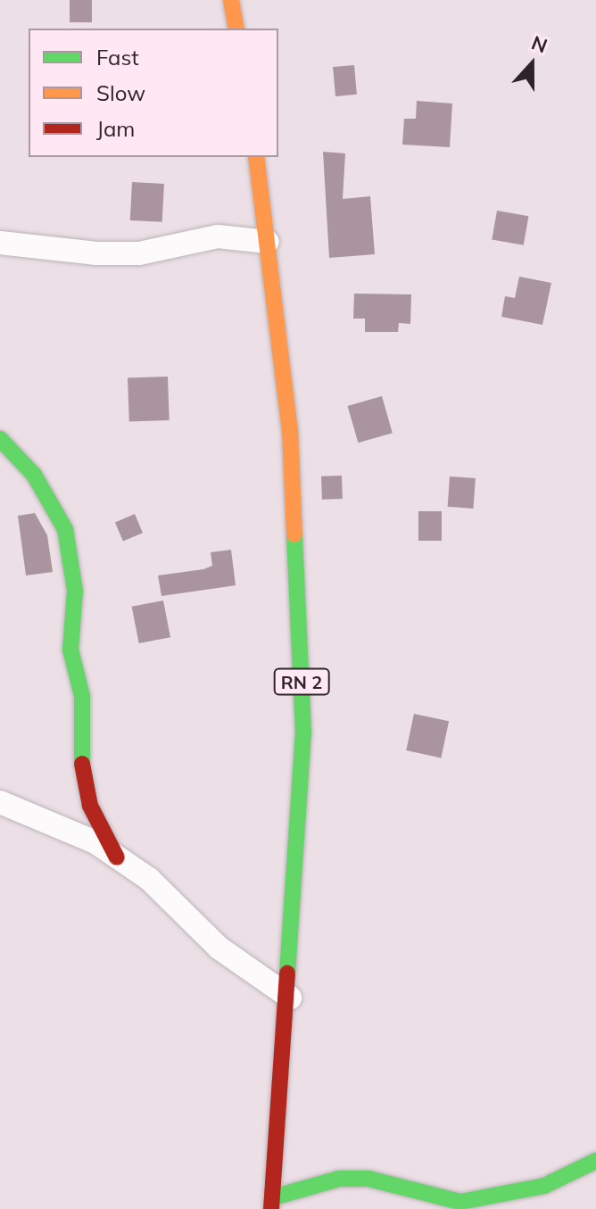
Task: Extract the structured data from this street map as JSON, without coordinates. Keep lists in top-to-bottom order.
{
  "streets": {
    "main road": ["RN 2"]
  },
  "legend": ["Fast", "Slow", "Jam"],
  "north": "top"
}
